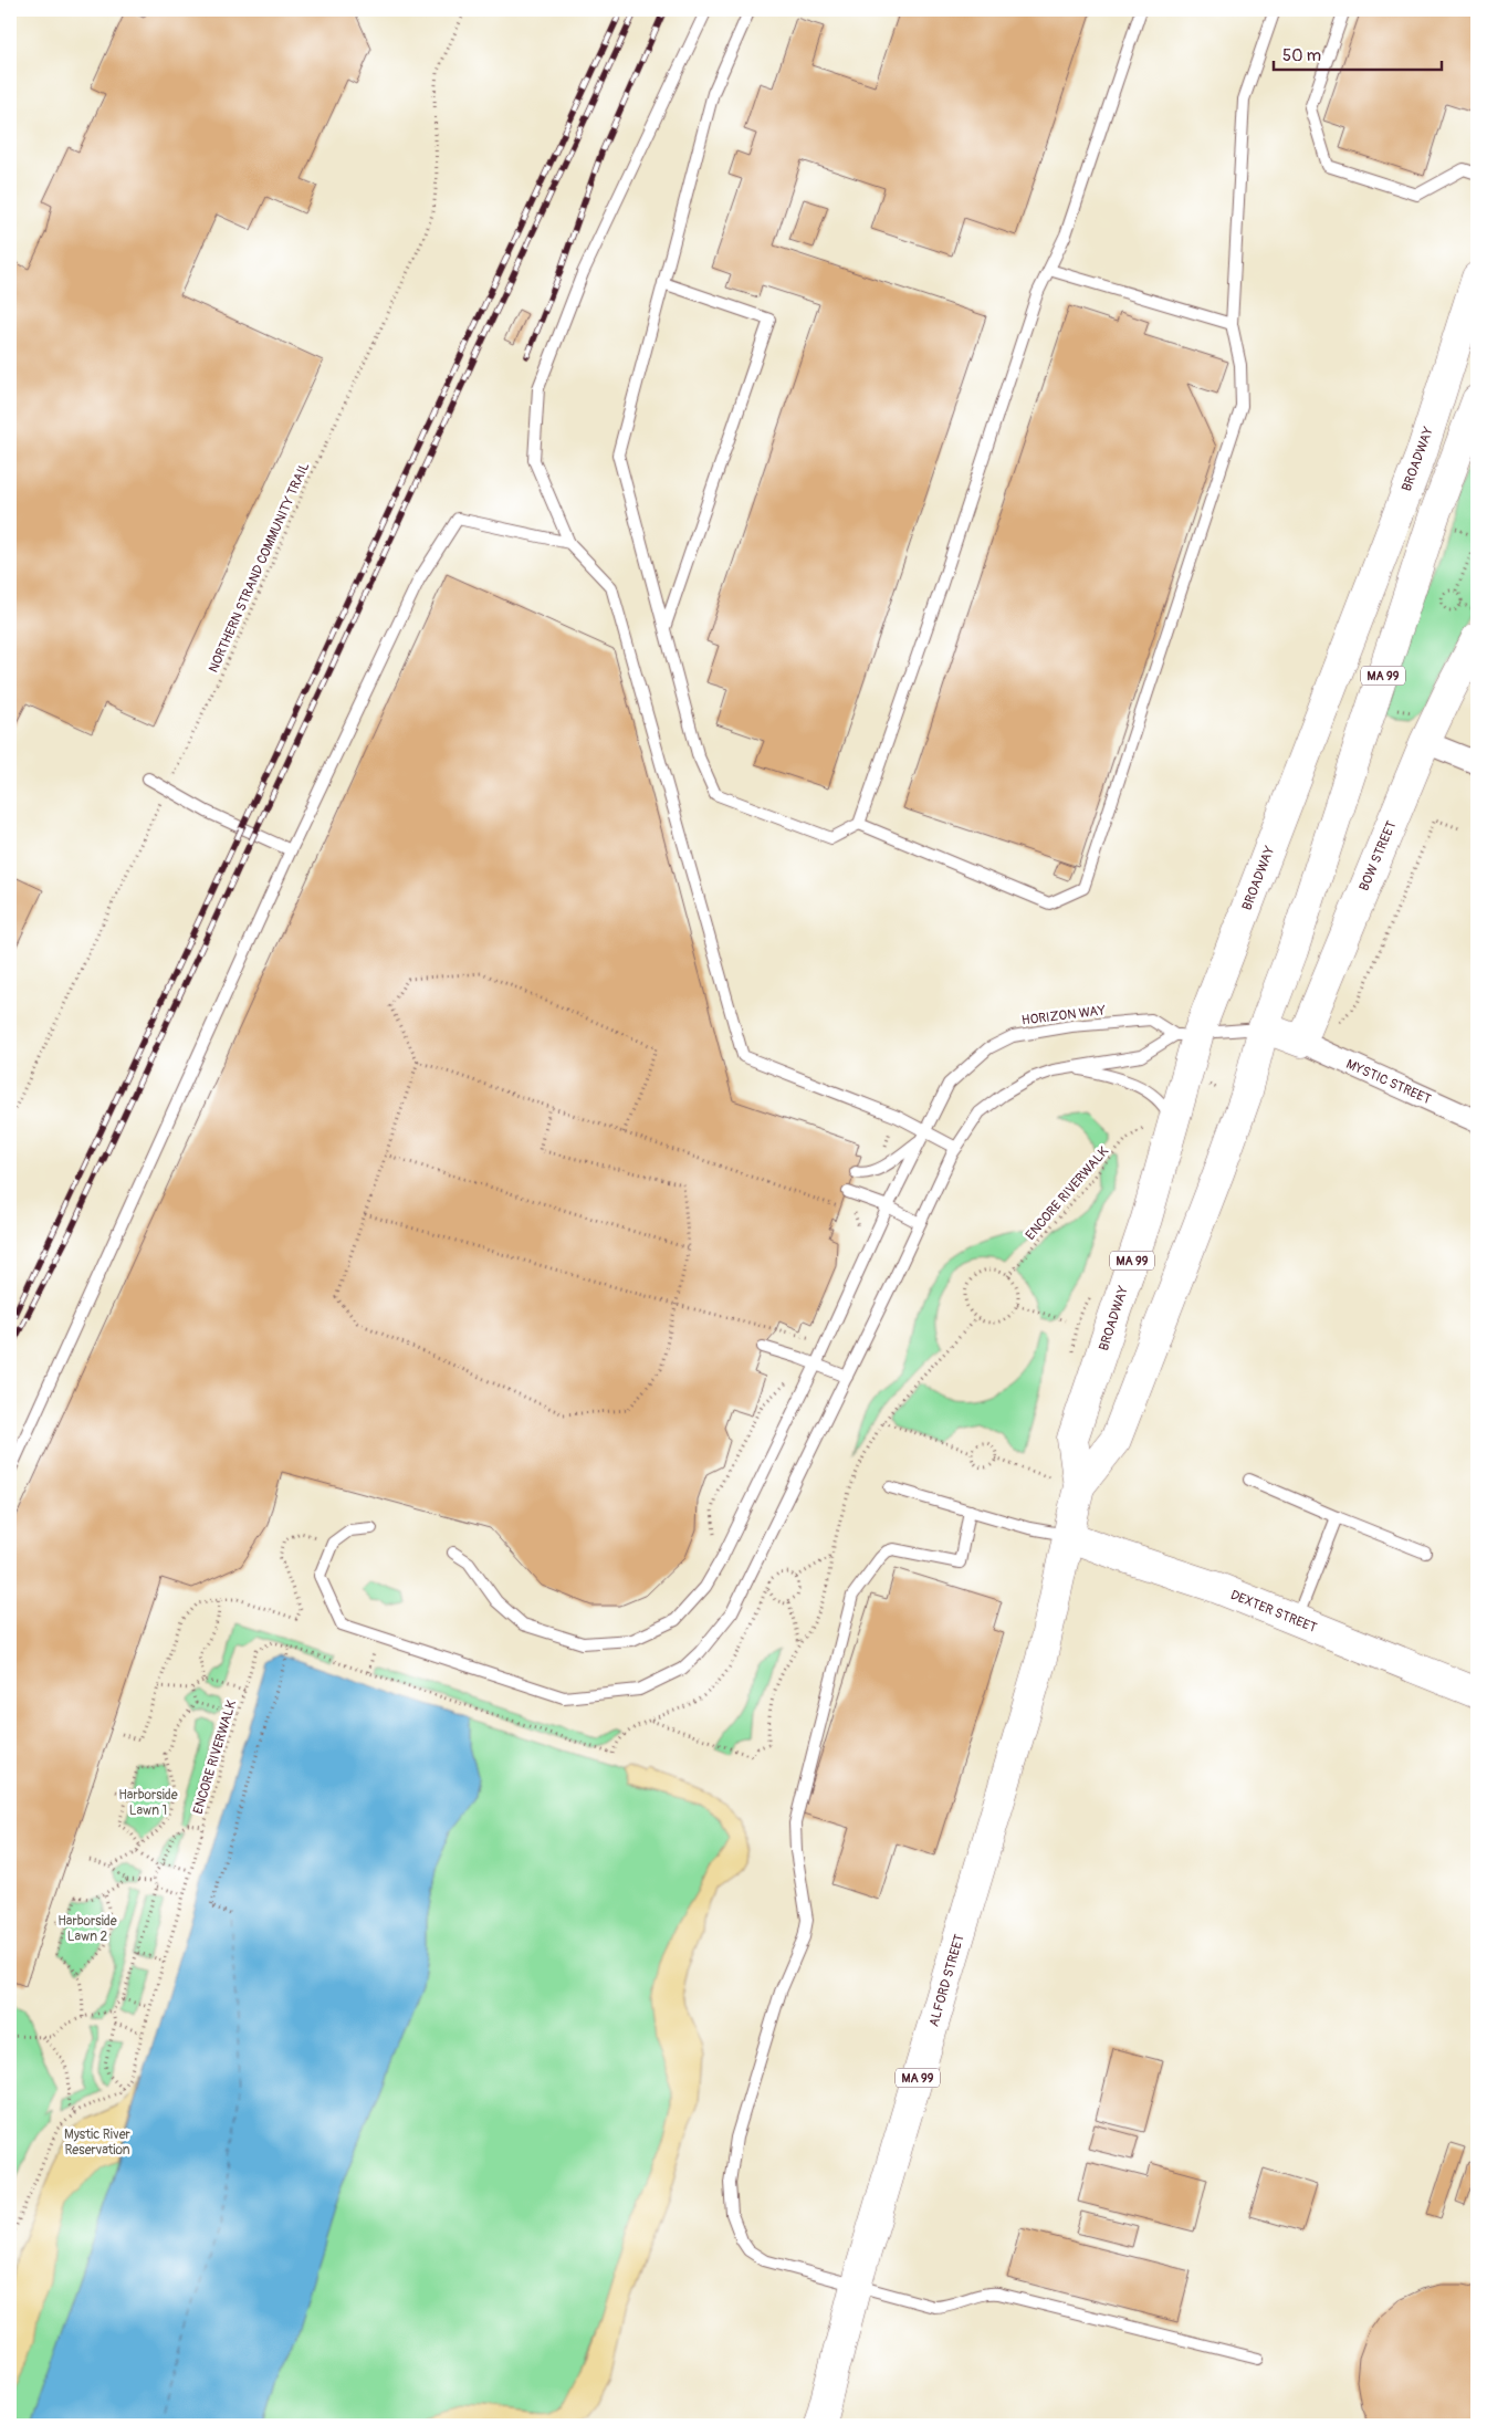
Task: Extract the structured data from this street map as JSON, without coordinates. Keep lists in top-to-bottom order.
{
  "streets": {
    "main road": [
      "BROADWAY",
      "MA 99",
      "BOW STREET",
      "DEXTER STREET",
      "ALFORD STREET"
    ],
    "street": ["MYSTIC STREET"],
    "lane": ["HORIZON WAY"],
    "path": ["NORTHERN STRAND COMMUNITY TRAIL", "ENCORE RIVERWALK"]
  },
  "crossings": [
    ["BROADWAY", "HORIZON WAY"],
    ["BROADWAY", "DEXTER STREET"],
    ["BROADWAY", "ALFORD STREET"],
    ["BOW STREET", "MYSTIC STREET"],
    ["DEXTER STREET", "ALFORD STREET"]
  ],
  "parks": ["Harborside Lawn 1", "Harborside Lawn 2", "Mystic River Reservation"],
  "scale_bar": "50 m"
}
